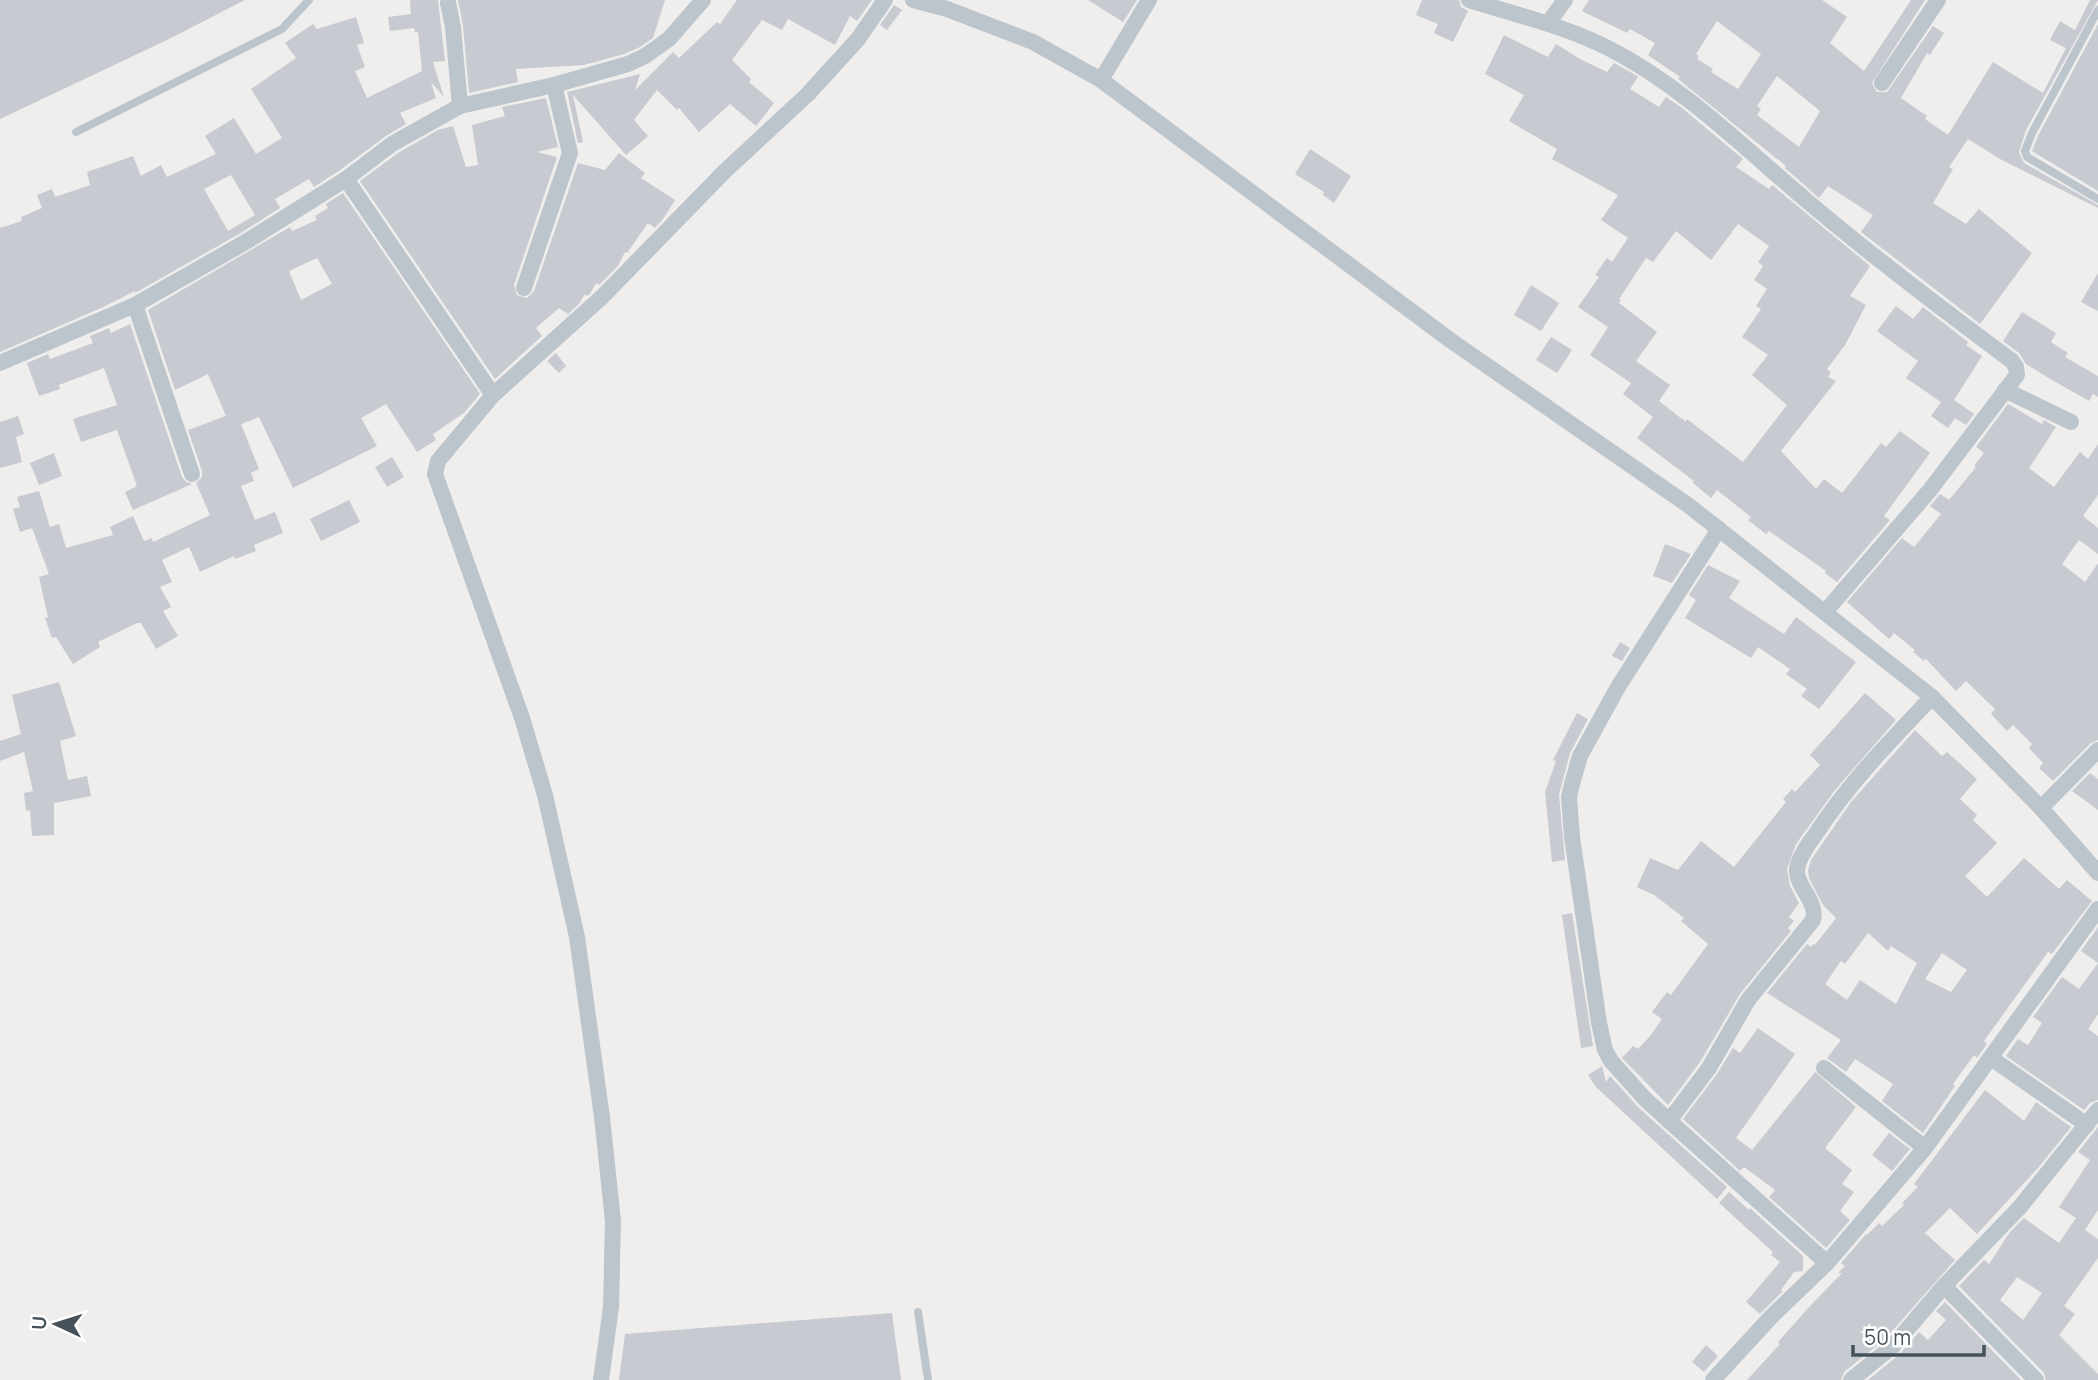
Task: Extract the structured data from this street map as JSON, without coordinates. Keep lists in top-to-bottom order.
{
  "scale_bar": "50 m",
  "north": "left"
}
